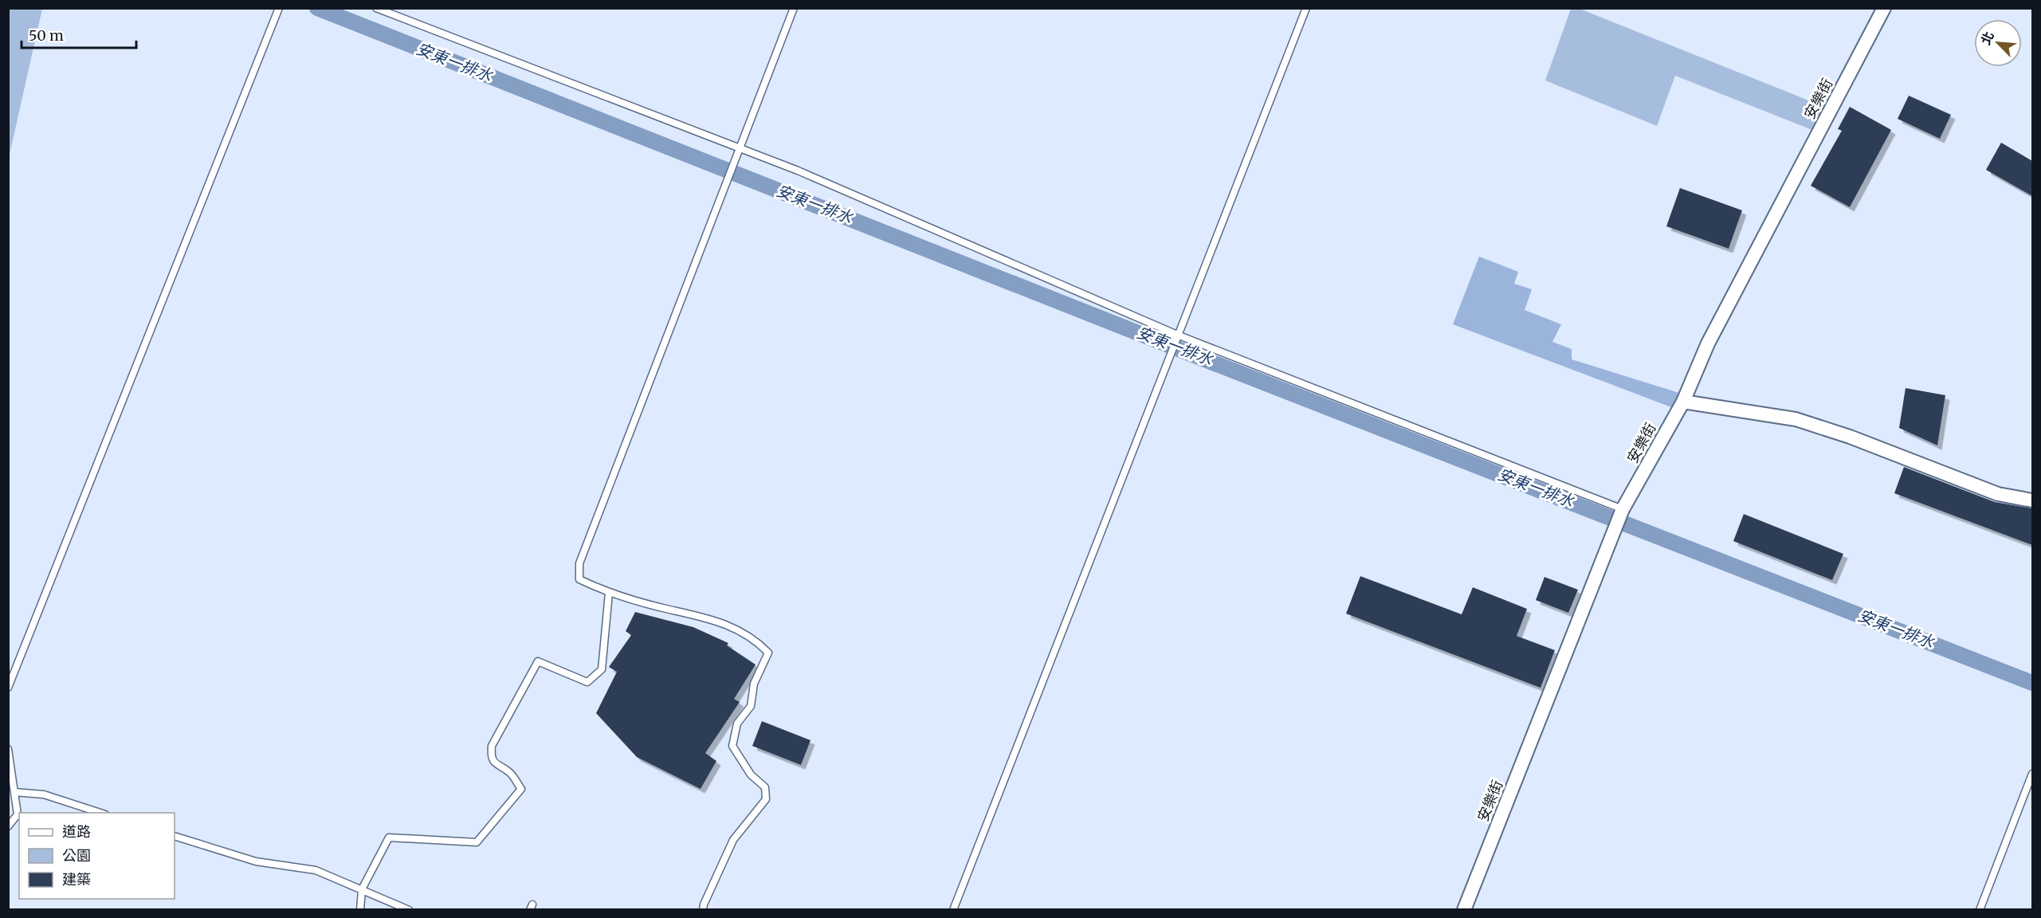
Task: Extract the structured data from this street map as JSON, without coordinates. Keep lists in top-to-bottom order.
{
  "streets": {
    "street": ["安樂街"]
  },
  "water": ["安東一排水"],
  "legend": ["道路", "公園", "建築"],
  "scale_bar": "50 m",
  "north": "top left"
}
